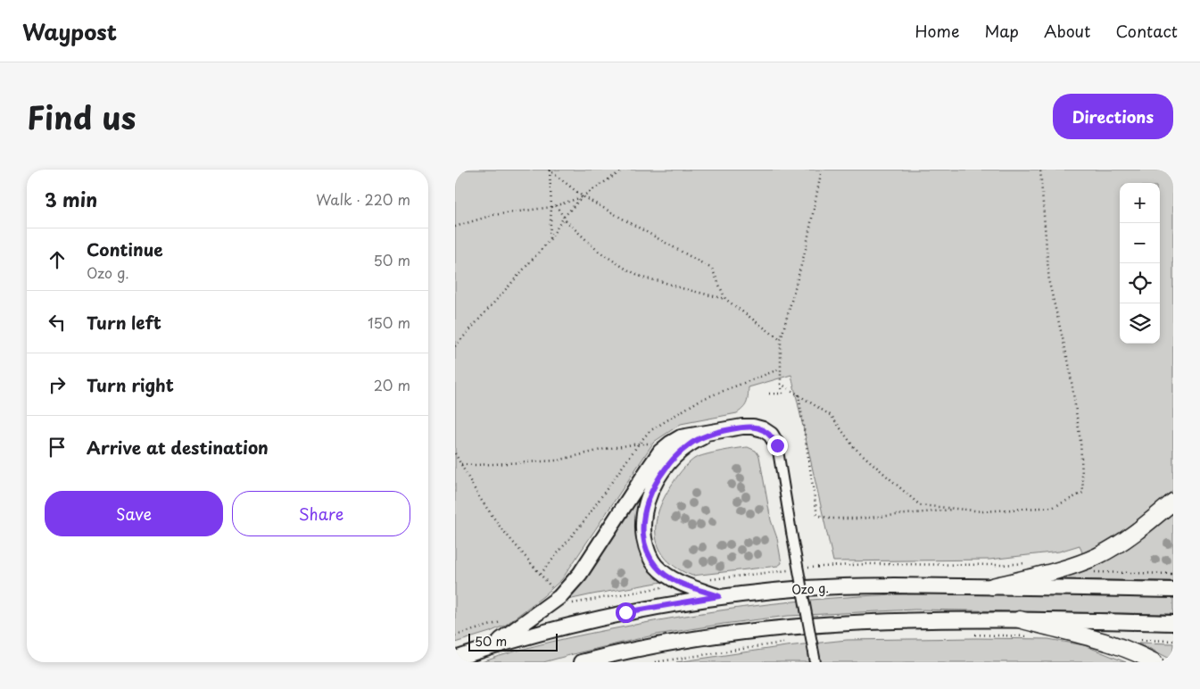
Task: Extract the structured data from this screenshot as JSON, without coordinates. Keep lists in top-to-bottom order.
{
  "streets": {
    "main road": ["Ozo g."]
  },
  "scale_bar": "50 m",
  "page": {
    "header": "Waypost",
    "nav": [
      "Home",
      "Map",
      "About",
      "Contact"
    ],
    "title": "Find us",
    "buttons": [
      "Directions",
      ["Save", "Share"]
    ],
    "heading": ["3 min", "Walk · 220 m"],
    "map_buttons": ["+", "−"],
    "list": [
      ["Continue", "Ozo g.", "50 m"],
      ["Turn left", "150 m"],
      ["Turn right", "20 m"],
      "Arrive at destination"
    ],
    "scale": "50 m"
  }
}
